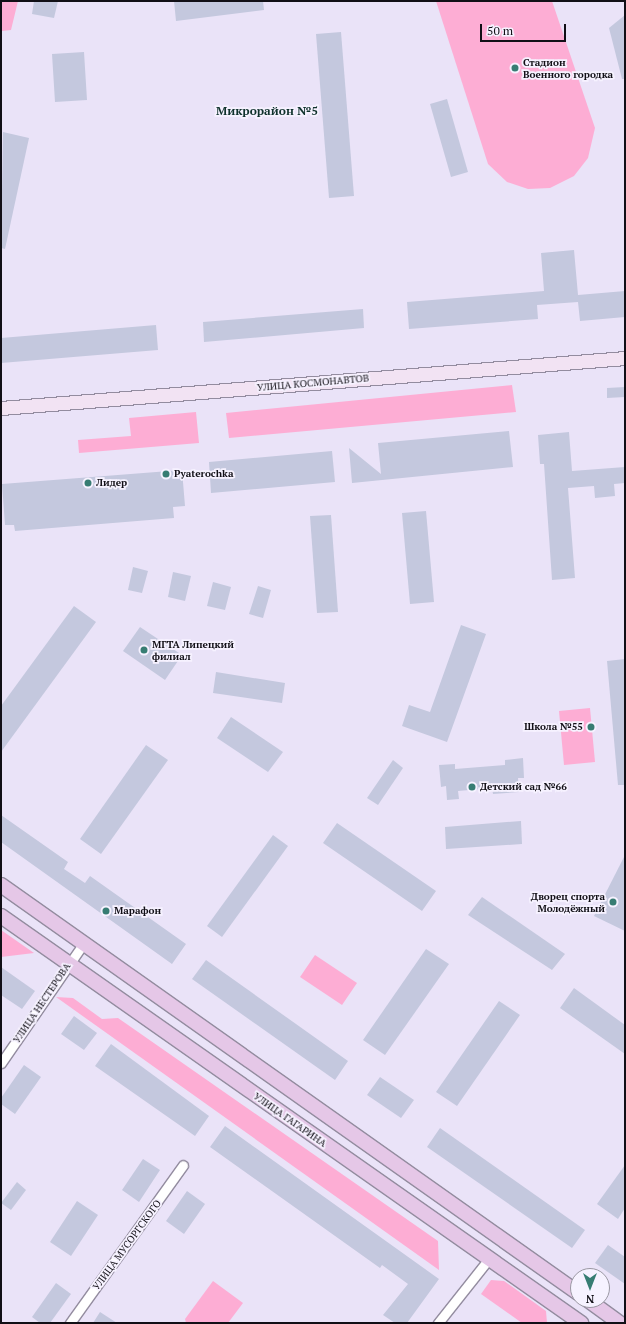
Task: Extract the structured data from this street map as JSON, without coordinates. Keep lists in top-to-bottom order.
{
  "streets": {
    "main road": ["УЛИЦА КОСМОНАВТОВ", "УЛИЦА ГАГАРИНА"],
    "street": ["УЛИЦА НЕСТЕРОВА", "УЛИЦА МУСОРГСКОГО"]
  },
  "crossings": [
    ["УЛИЦА НЕСТЕРОВА", "УЛИЦА ГАГАРИНА"]
  ],
  "districts": ["Микрорайон №5"],
  "places": [
    "Стадион Военного городка",
    "Pyaterochka",
    "Лидер",
    "МГТА Липецкий филиал",
    "Школа №55",
    "Детский сад №66",
    "Дворец спорта Молодёжный",
    "Марафон"
  ],
  "scale_bar": "50 m",
  "north": "bottom"
}
